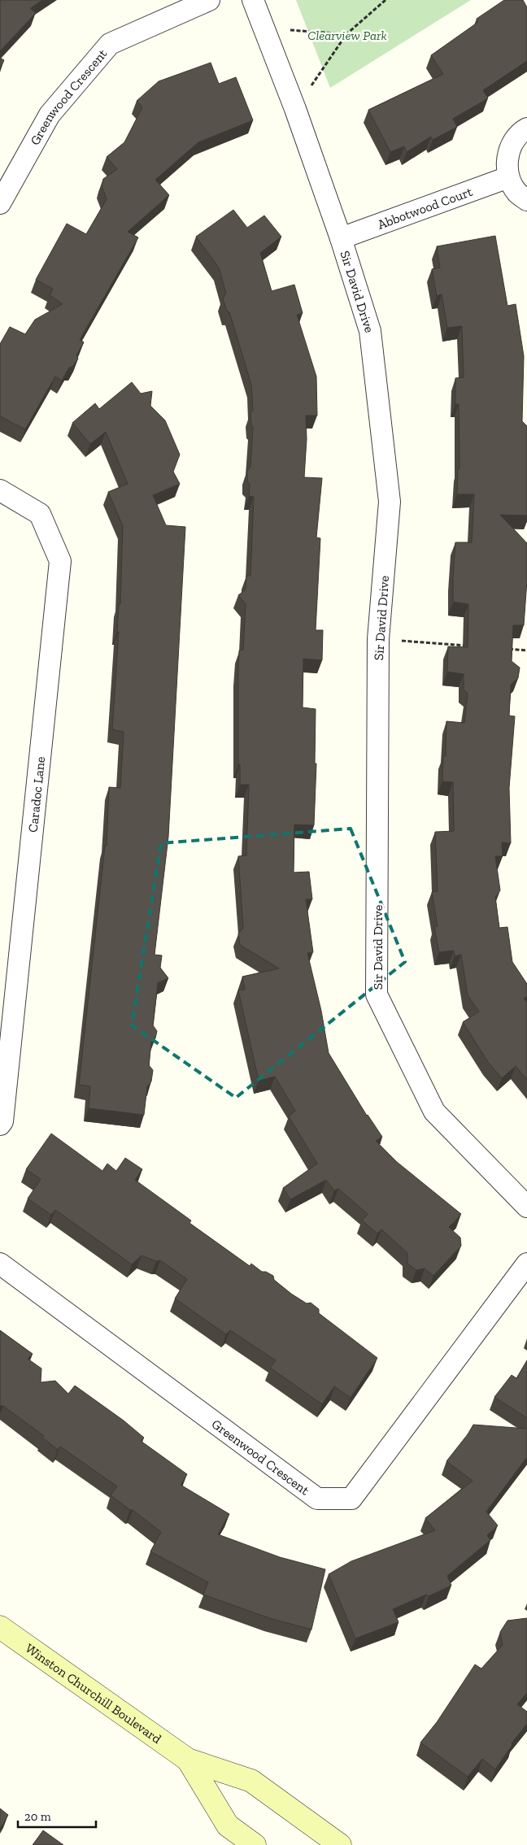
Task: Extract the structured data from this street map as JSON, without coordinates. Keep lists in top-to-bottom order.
{
  "streets": {
    "main road": ["Winston Churchill Boulevard"],
    "street": [
      "Greenwood Crescent",
      "Abbotwood Court",
      "Sir David Drive",
      "Caradoc Lane"
    ]
  },
  "crossings": [
    ["Abbotwood Court", "Sir David Drive"]
  ],
  "parks": ["Clearview Park"],
  "scale_bar": "20 m"
}
